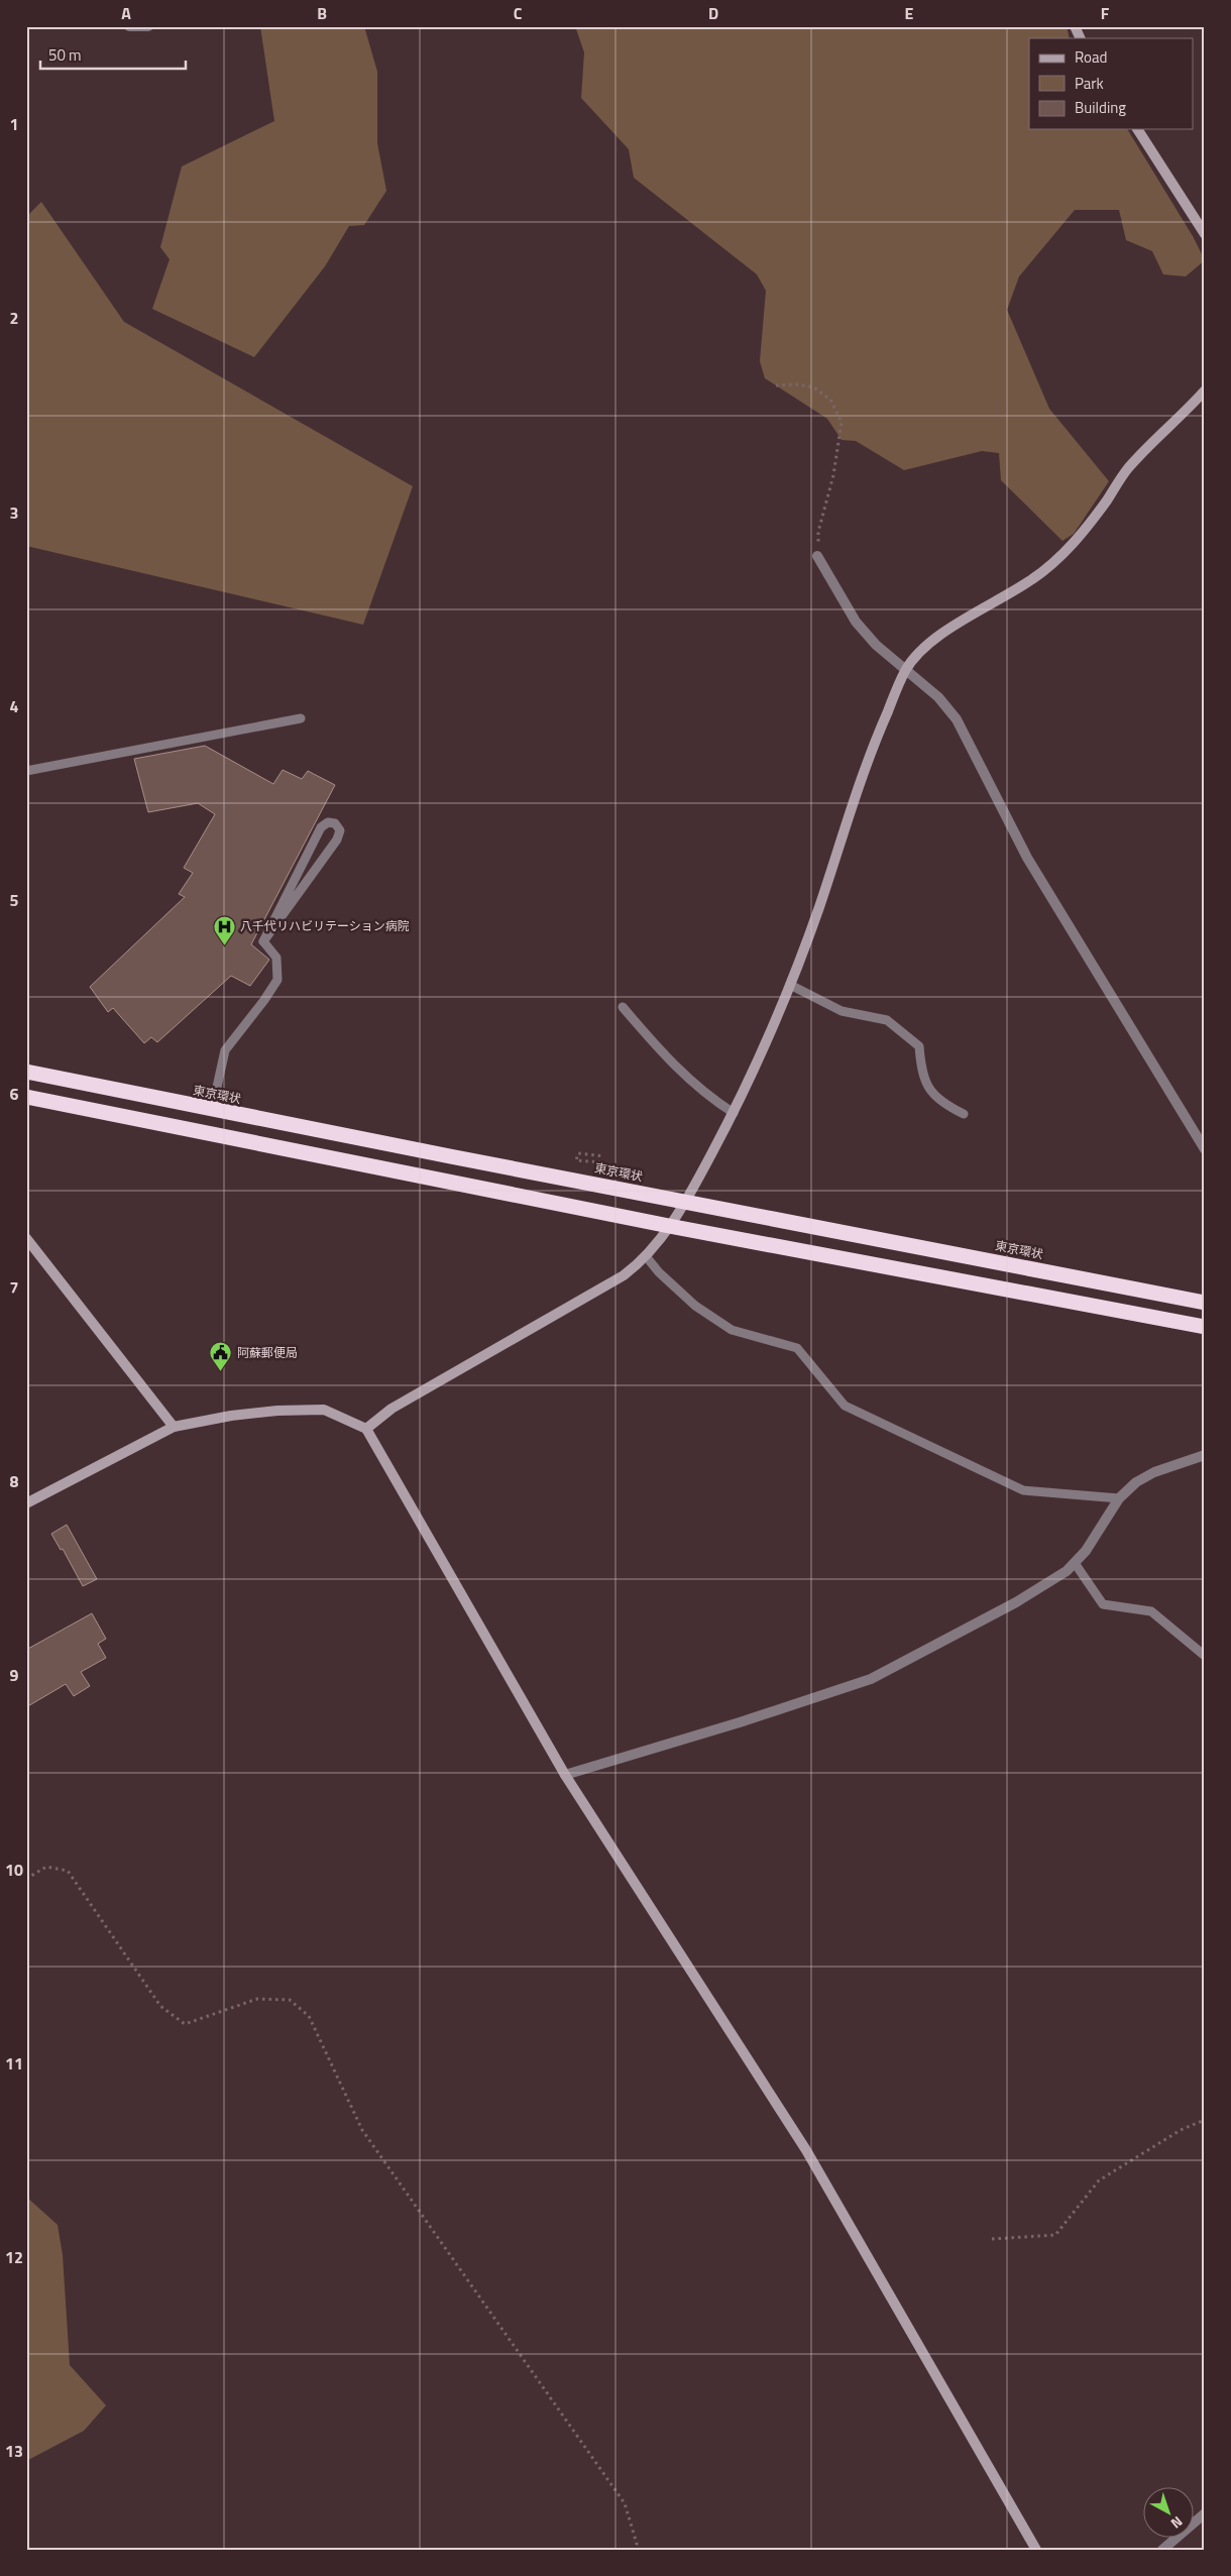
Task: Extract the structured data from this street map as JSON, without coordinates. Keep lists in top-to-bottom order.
{
  "streets": {
    "highway": ["東京環状"]
  },
  "places": {
    "hospital": ["八千代リハビリテーション病院"],
    "public building": ["阿蘇郵便局"]
  },
  "legend": ["Road", "Park", "Building"],
  "scale_bar": "50 m",
  "north": "bottom right",
  "grid": {
    "columns": [
      "A",
      "B",
      "C",
      "D",
      "E",
      "F"
    ],
    "rows": [
      "1",
      "2",
      "3",
      "4",
      "5",
      "6",
      "7",
      "8",
      "9",
      "10",
      "11",
      "12",
      "13"
    ]
  }
}
